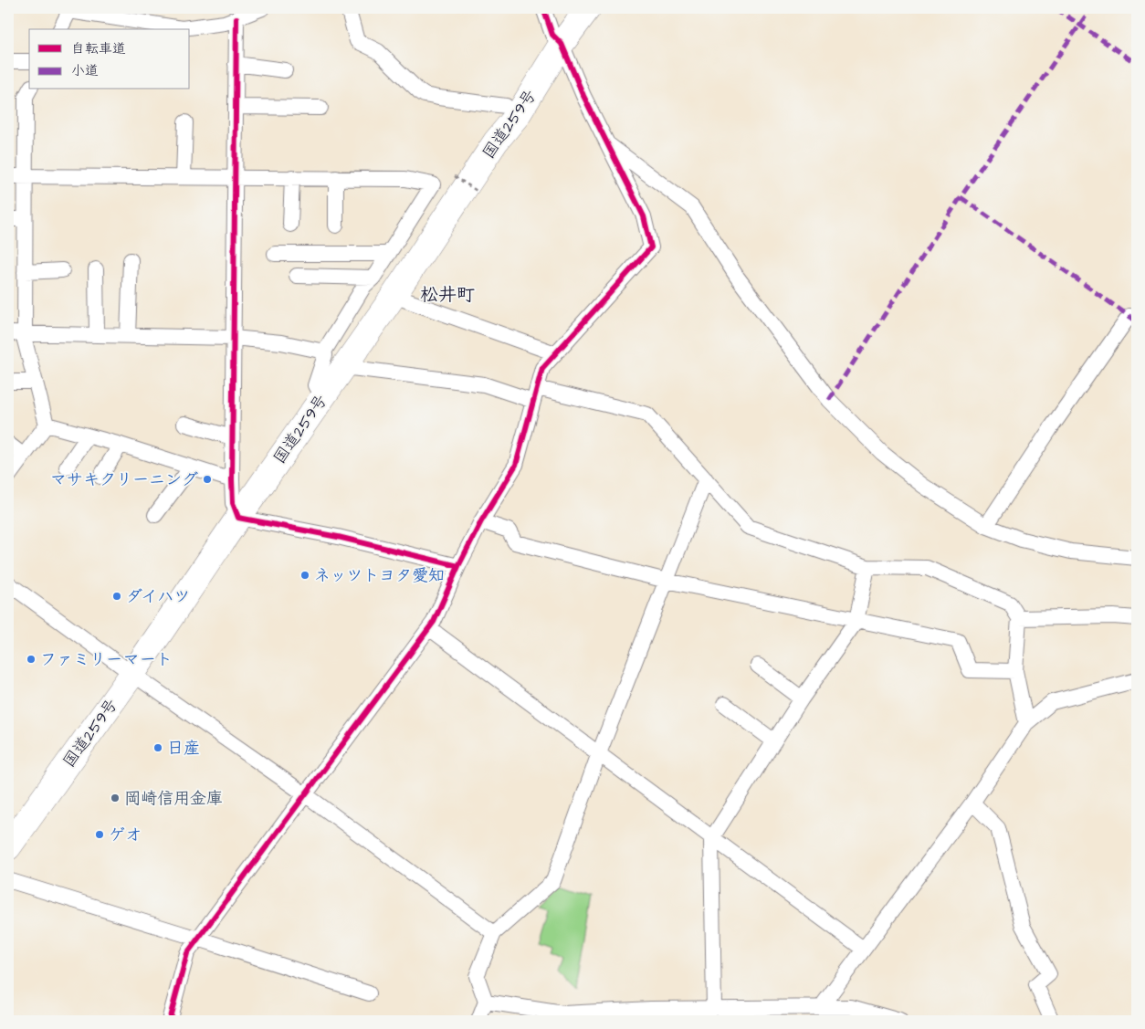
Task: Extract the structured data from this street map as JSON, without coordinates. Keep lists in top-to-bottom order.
{
  "streets": {
    "highway": ["国道259号"]
  },
  "districts": ["松井町"],
  "places": [
    "マサキクリーニング",
    "ネッツトヨタ愛知",
    "ダイハツ",
    "ファミリーマート",
    "日産",
    "岡崎信用金庫",
    "ゲオ"
  ],
  "legend": ["自転車道", "小道"]
}
